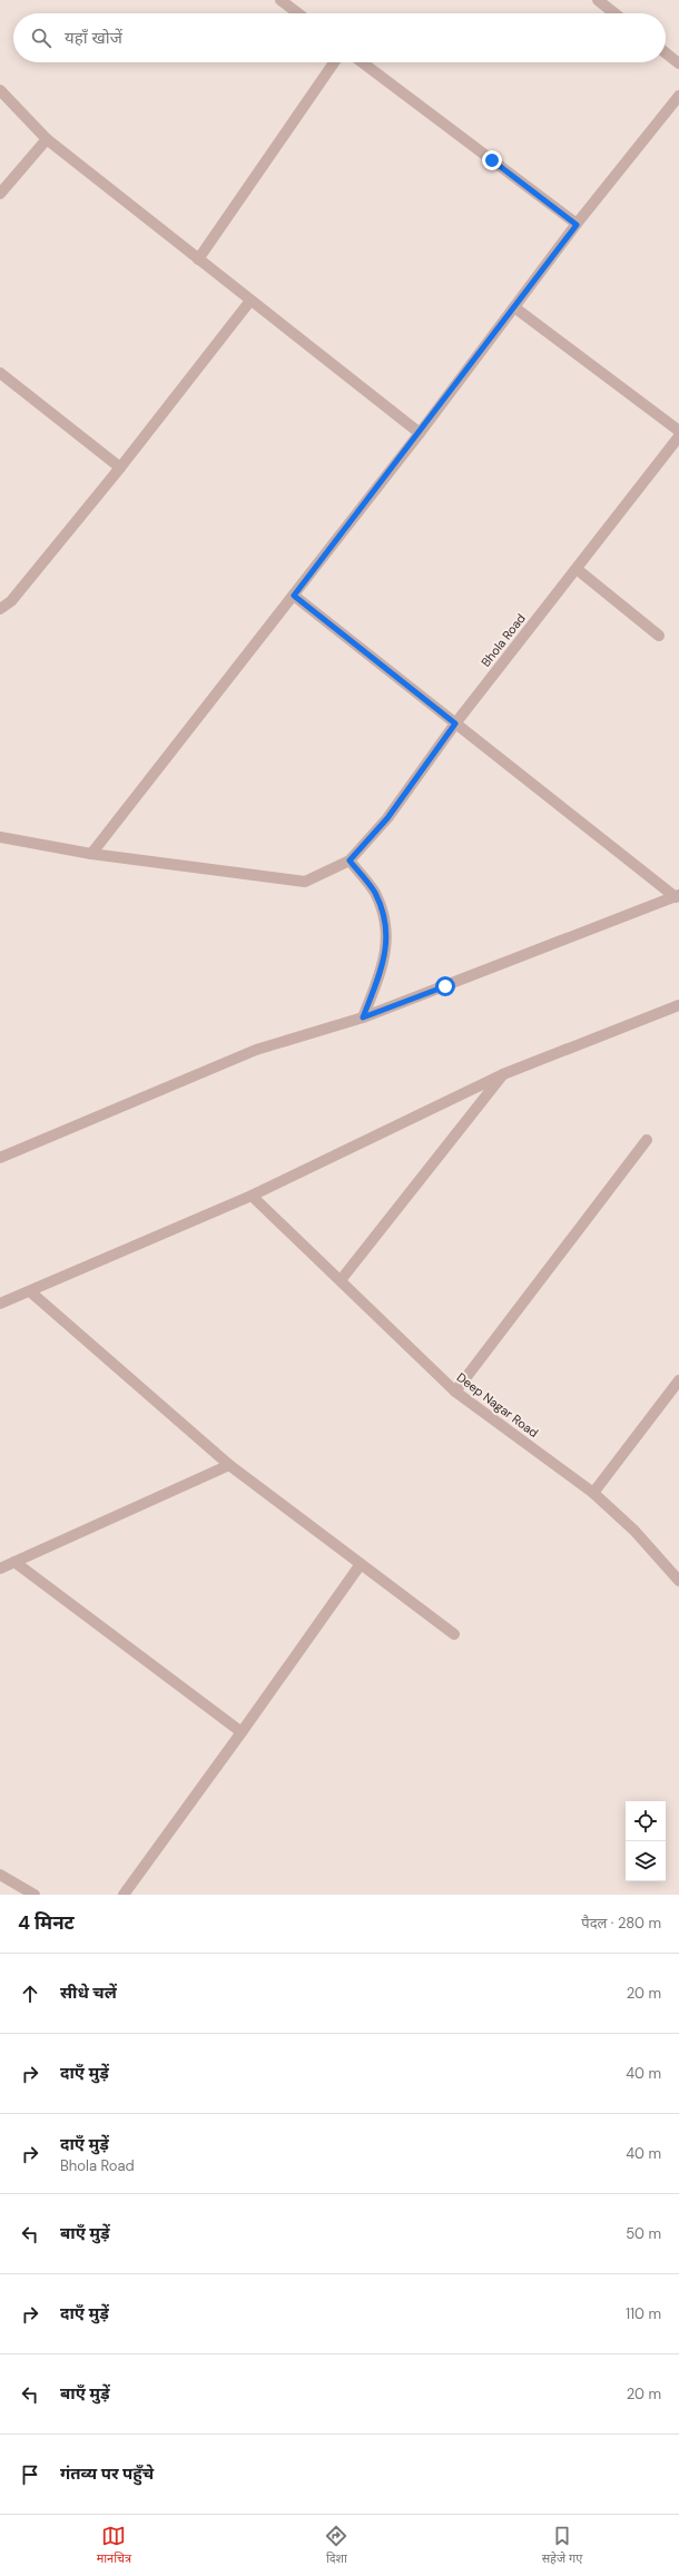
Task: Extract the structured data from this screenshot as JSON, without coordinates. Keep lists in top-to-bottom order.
{
  "streets": {
    "street": ["Bhola Road", "Deep Nagar Road"]
  },
  "page": {
    "search": "यहाँ खोजें",
    "heading": ["4 मिनट", "पैदल · 280 m"],
    "list": [
      ["सीधे चलें", "20 m"],
      ["दाएँ मुड़ें", "40 m"],
      ["दाएँ मुड़ें", "Bhola Road", "40 m"],
      ["बाएँ मुड़ें", "50 m"],
      ["दाएँ मुड़ें", "110 m"],
      ["बाएँ मुड़ें", "20 m"],
      "गंतव्य पर पहुँचे"
    ],
    "nav": ["मानचित्र", "दिशा", "सहेजे गए"]
  }
}
